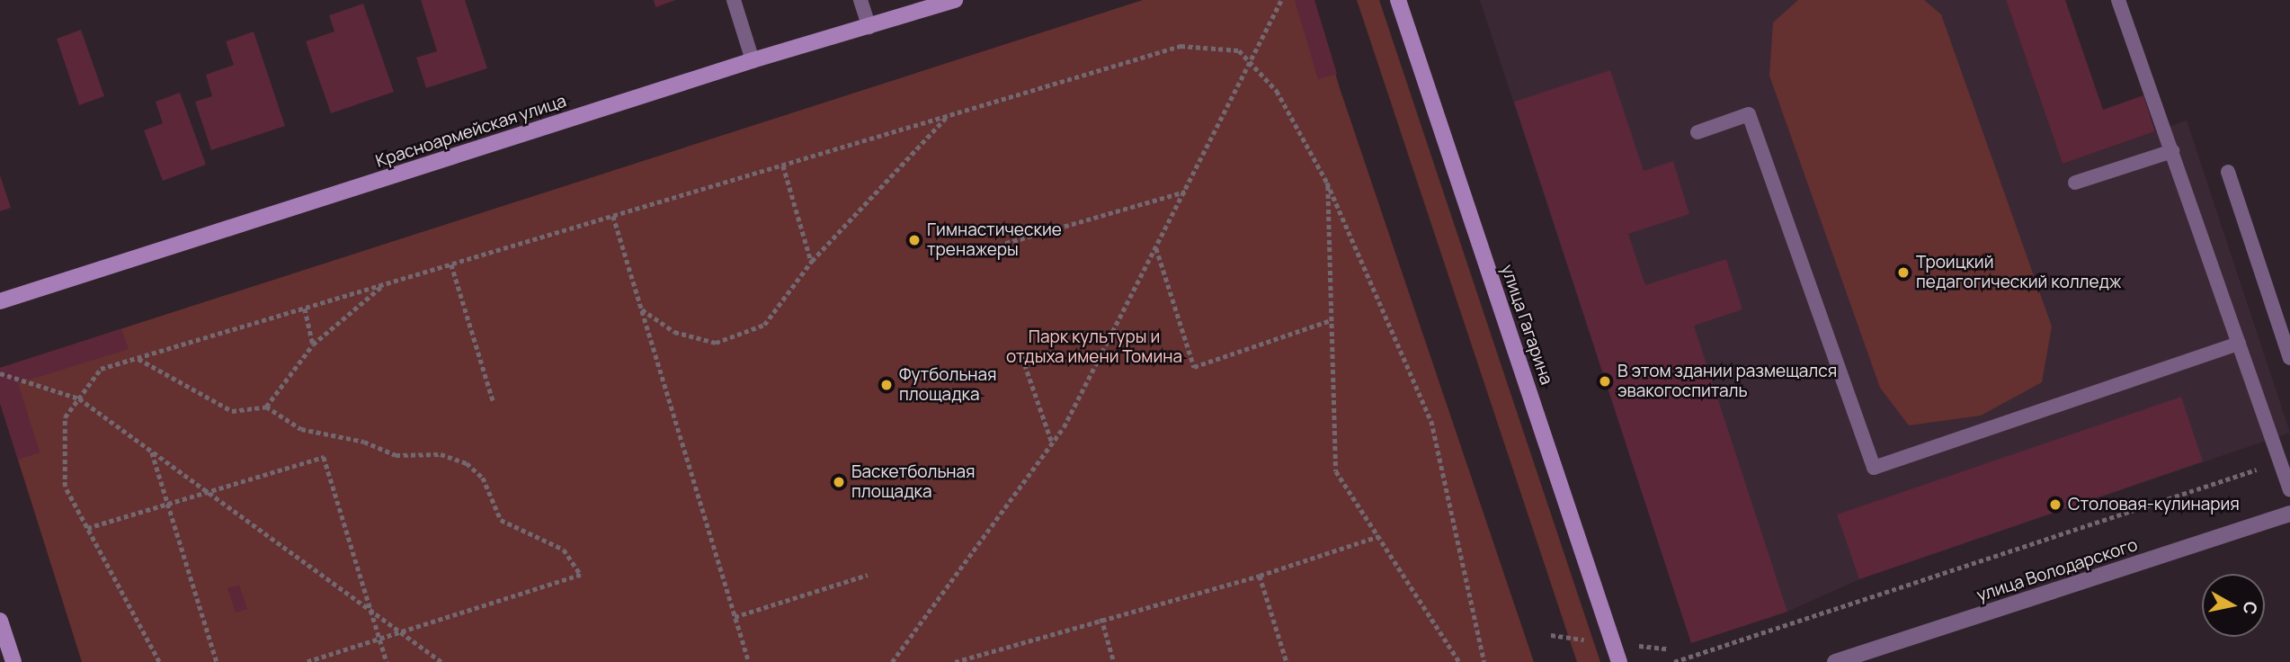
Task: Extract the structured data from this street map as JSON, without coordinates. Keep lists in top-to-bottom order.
{
  "streets": {
    "street": ["Красноармейская улица", "улица Гагарина", "улица Володарского"]
  },
  "parks": ["Парк культуры и отдыха имени Томина"],
  "places": [
    "Гимнастические тренажеры",
    "Троицкий педагогический колледж",
    "В этом здании размещался эвакогоспиталь",
    "Футбольная площадка",
    "Баскетбольная площадка",
    "Столовая-кулинария"
  ],
  "north": "right"
}
